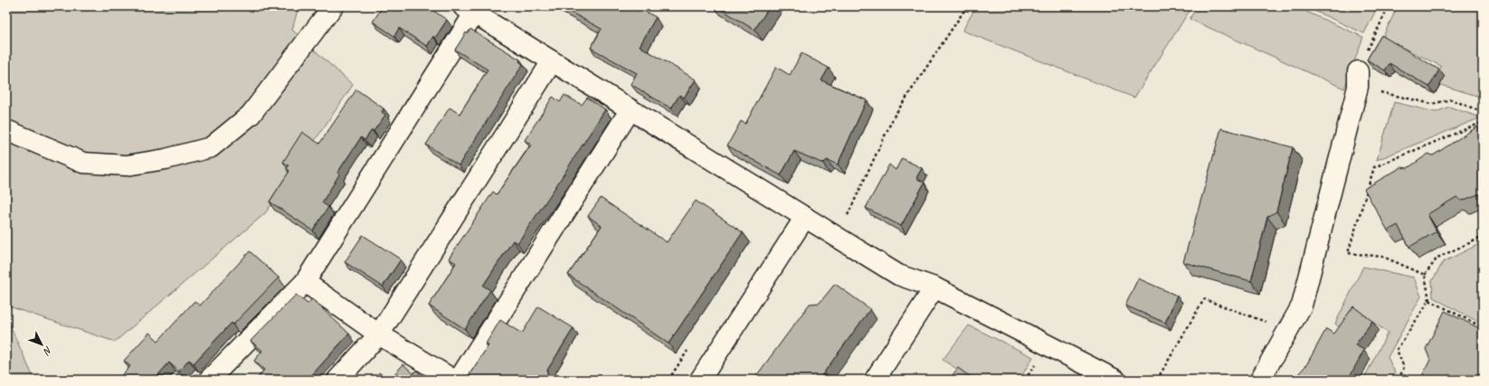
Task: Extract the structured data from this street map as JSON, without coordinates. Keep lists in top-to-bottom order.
{
  "north": "bottom right"
}
